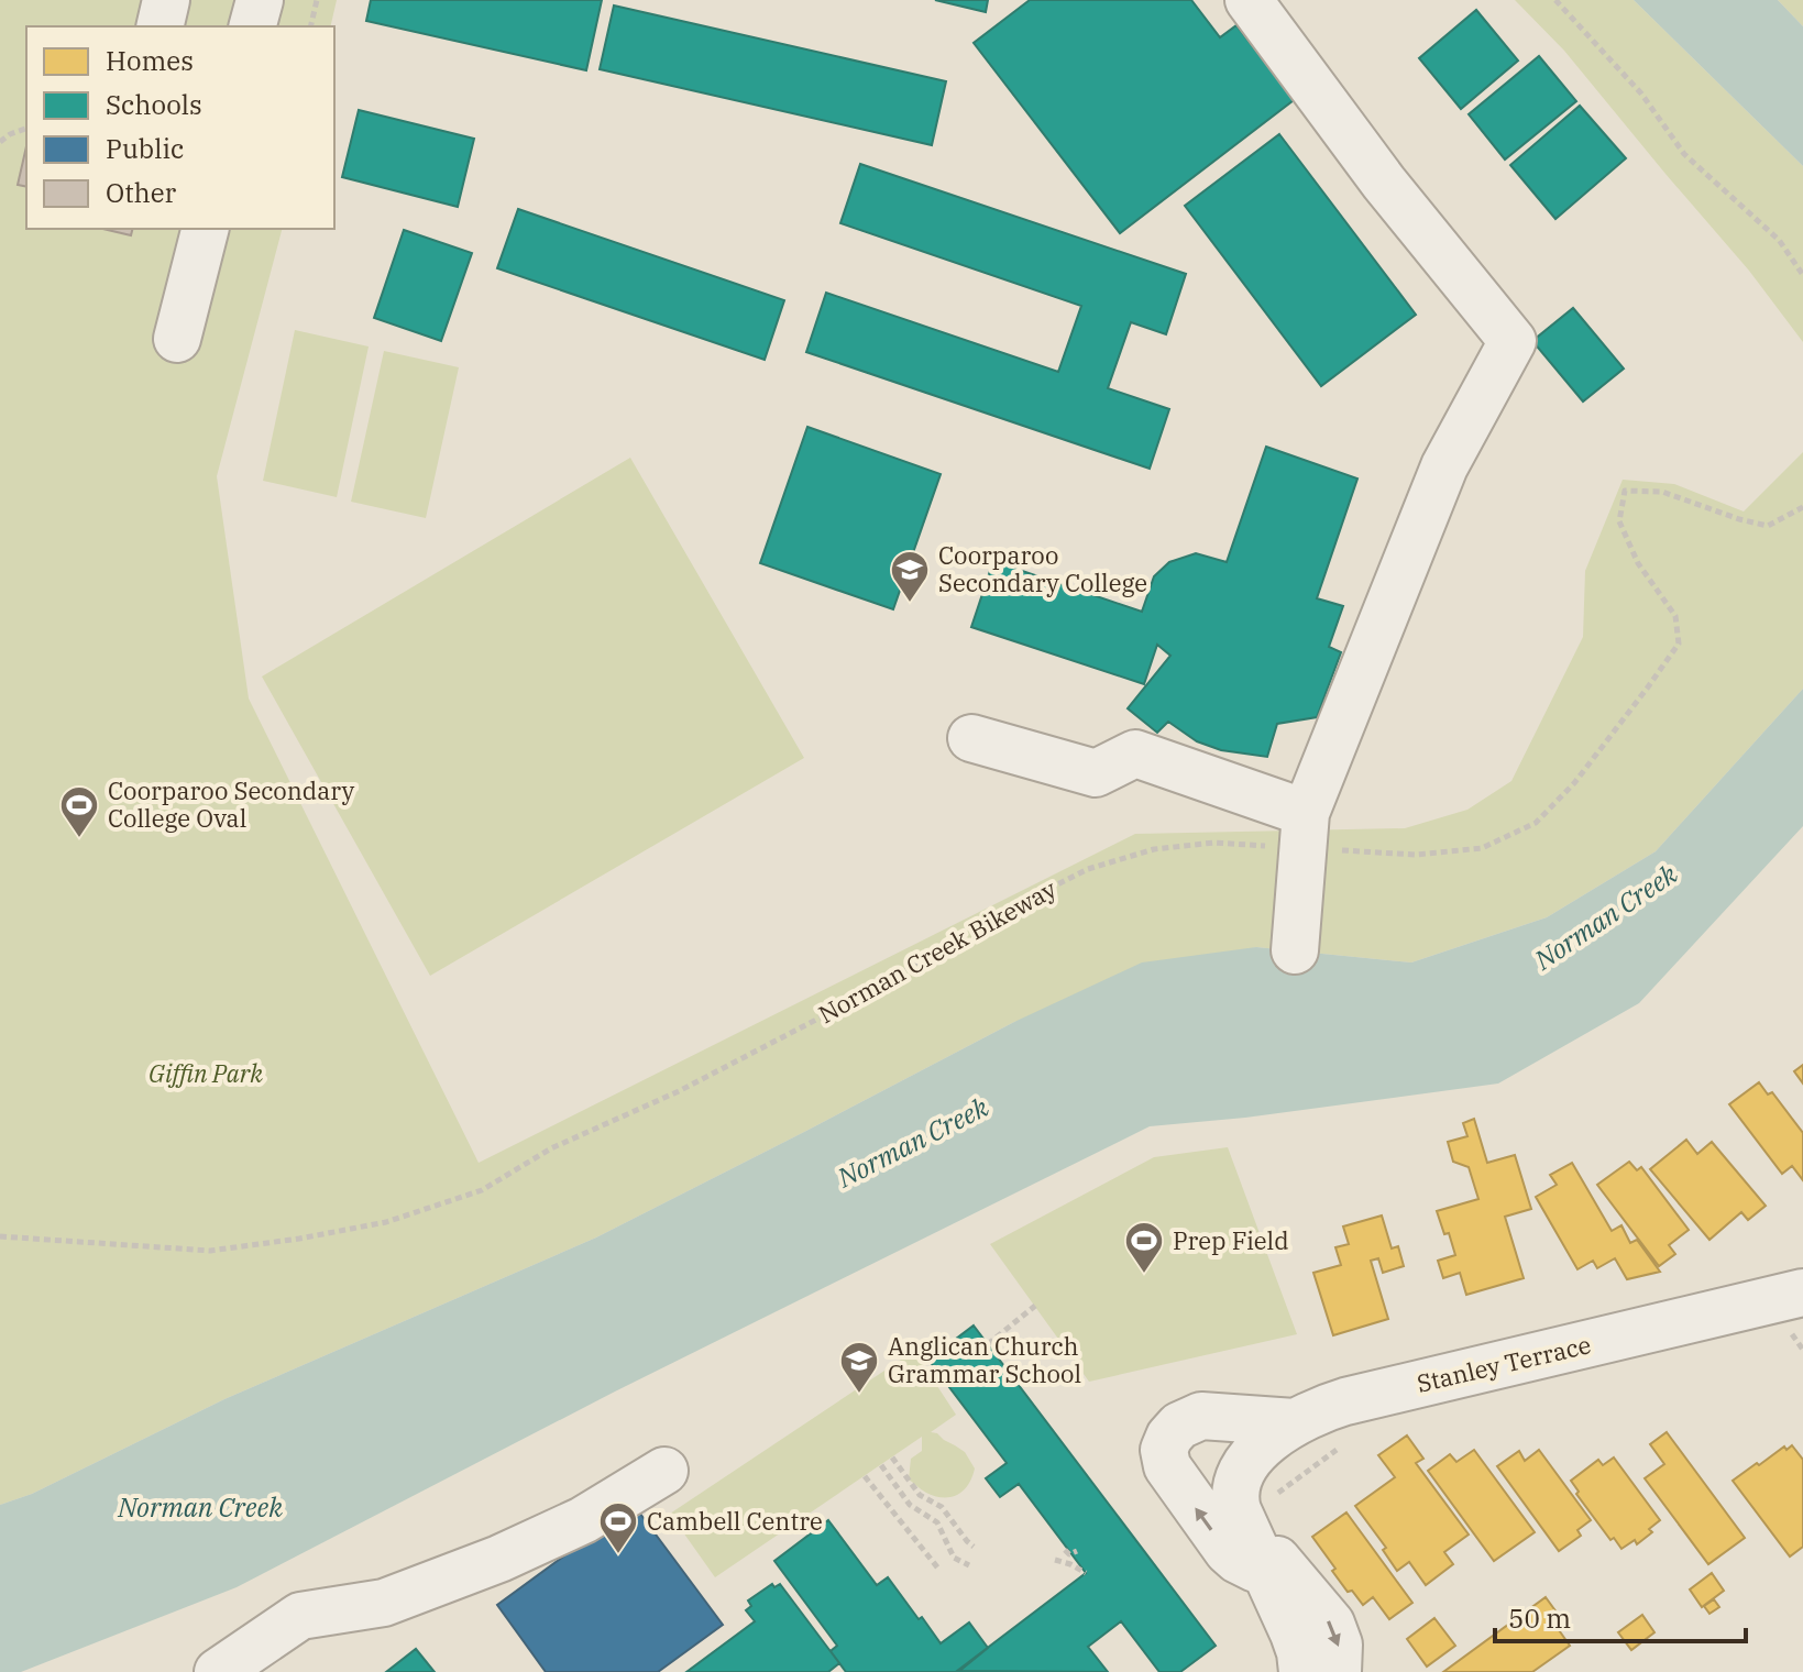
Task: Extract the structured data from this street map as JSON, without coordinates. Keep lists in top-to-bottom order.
{
  "streets": {
    "street": ["Stanley Terrace"],
    "path": ["Norman Creek Bikeway"]
  },
  "water": ["Norman Creek"],
  "parks": ["Giffin Park"],
  "places": {
    "school or university": ["Coorparoo Secondary College", "Anglican Church Grammar School"],
    "sports": ["Coorparoo Secondary College Oval", "Prep Field", "Cambell Centre"]
  },
  "legend": [
    "Homes",
    "Schools",
    "Public",
    "Other"
  ],
  "scale_bar": "50 m"
}
